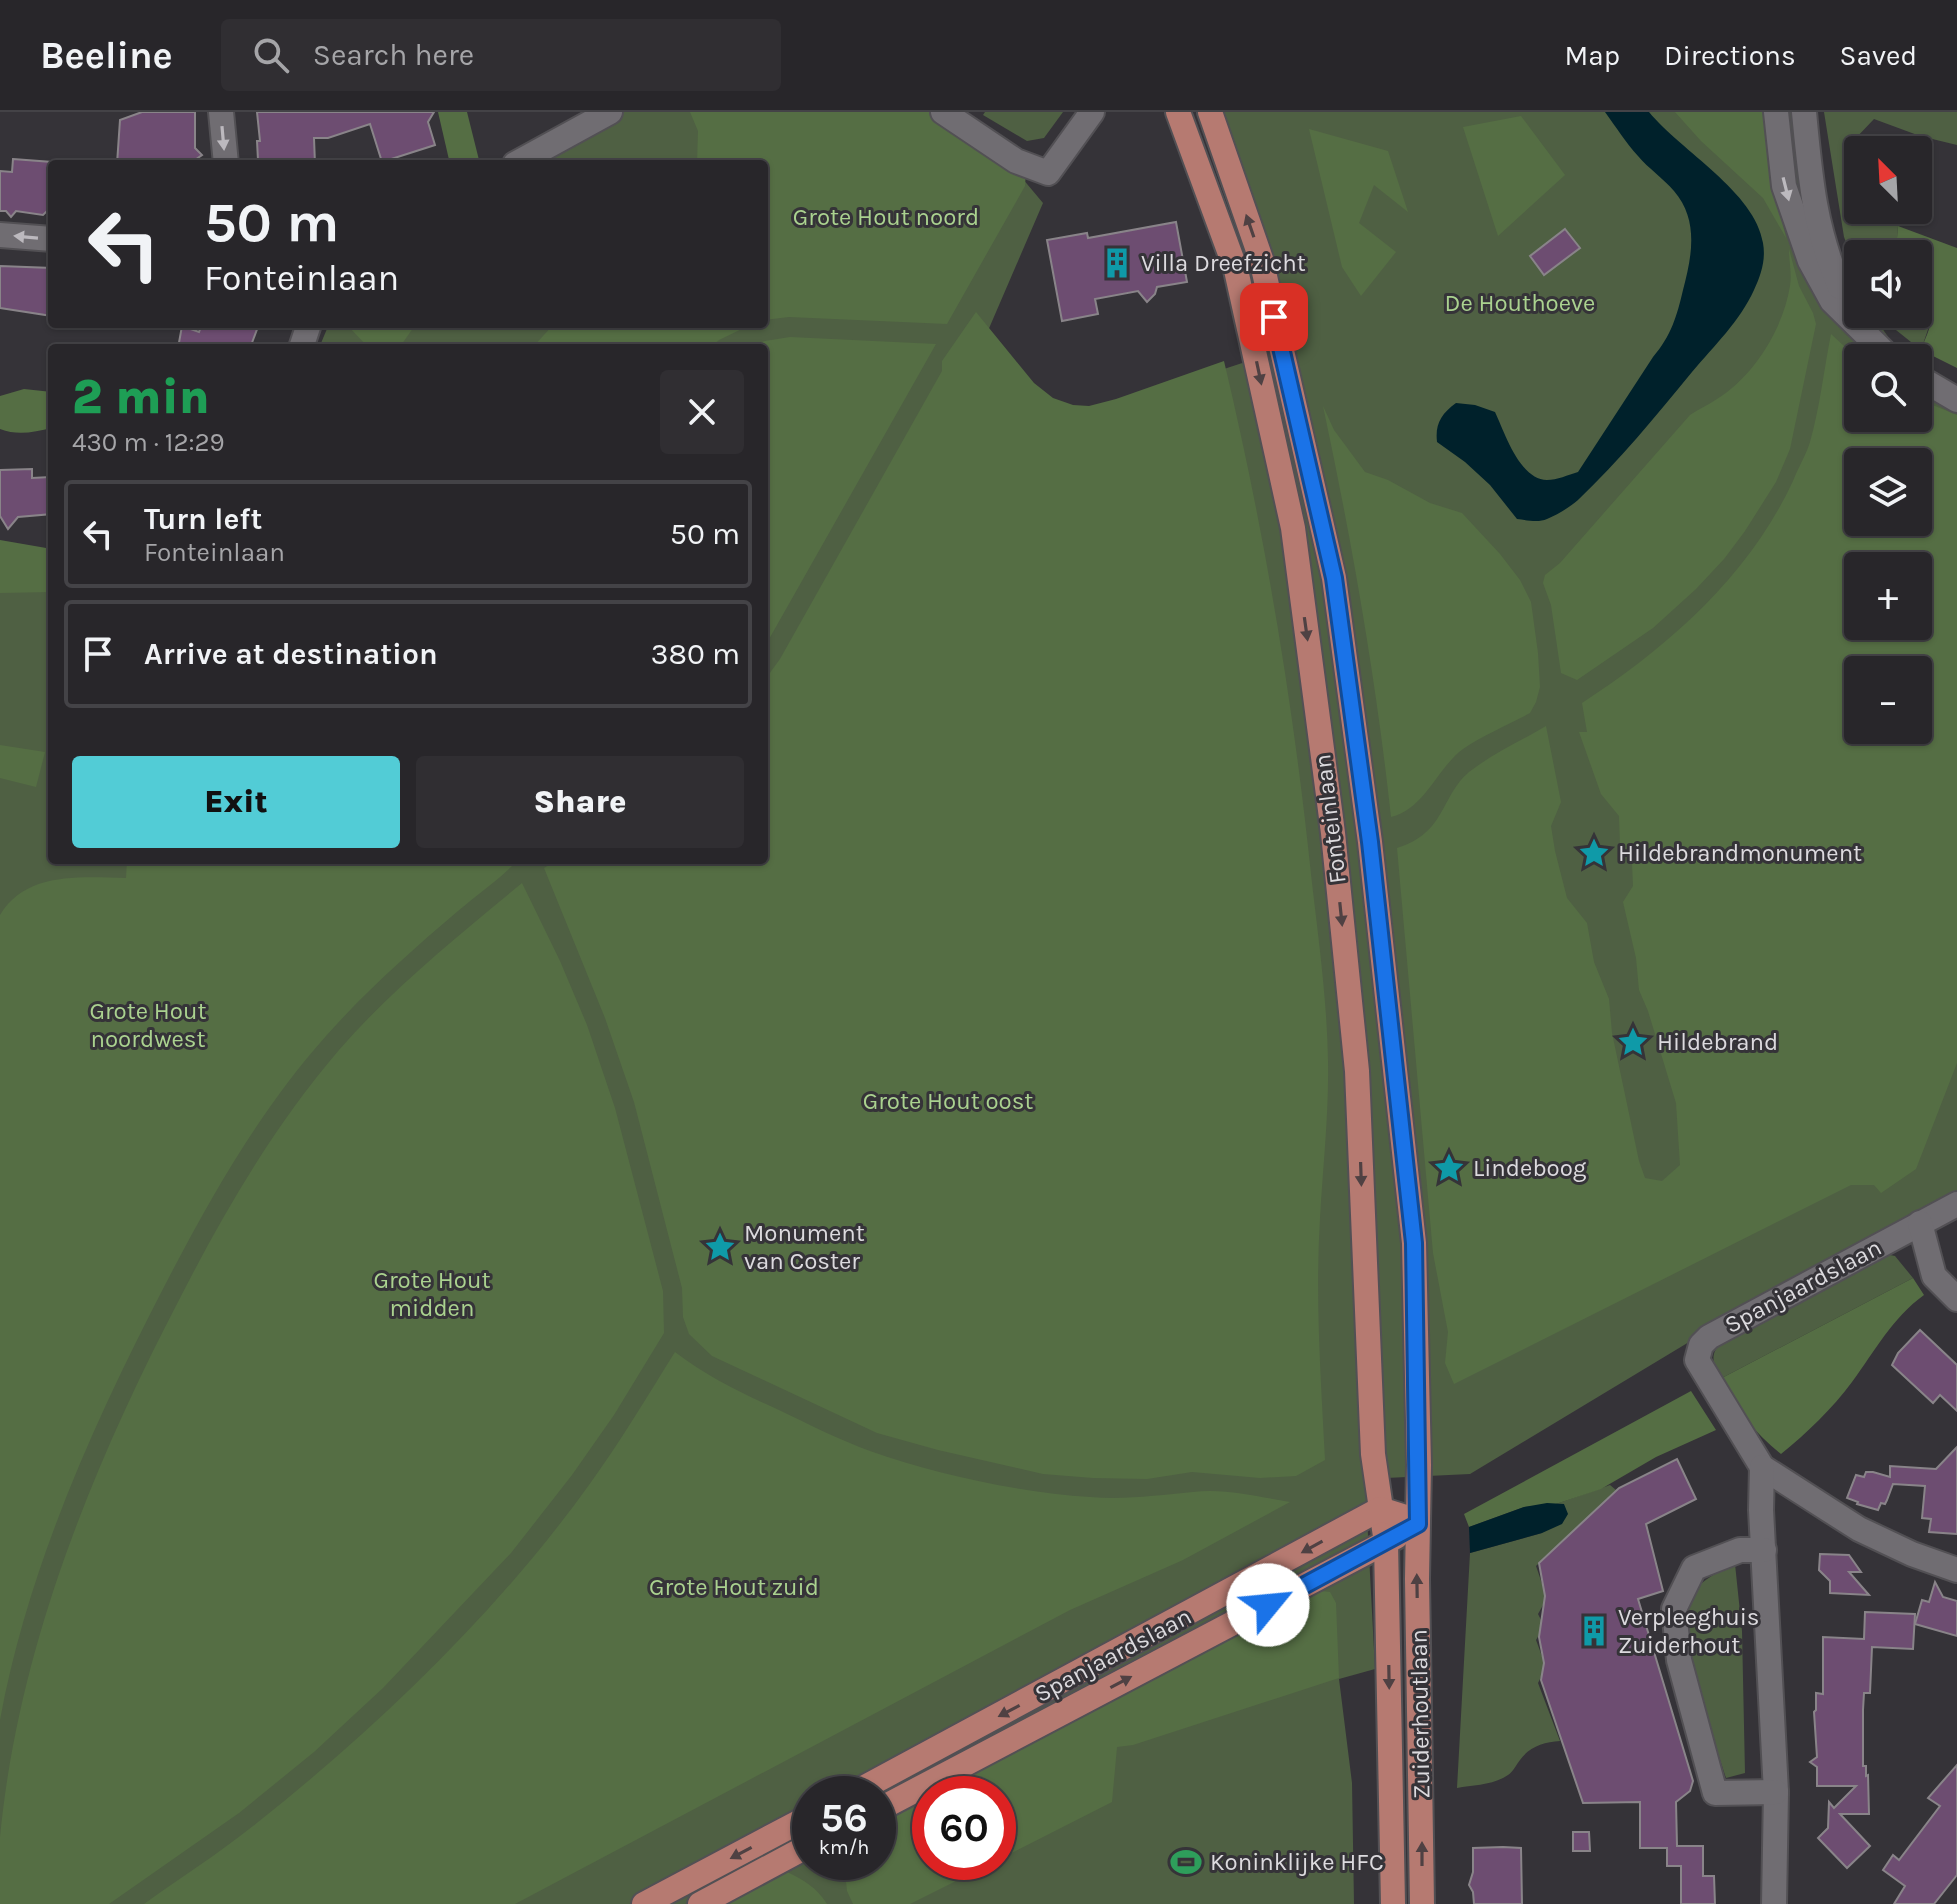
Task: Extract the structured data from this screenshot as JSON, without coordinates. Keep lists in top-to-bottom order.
{
  "streets": {
    "main road": ["Fonteinlaan", "Spanjaardslaan", "Zuiderhoutlaan"]
  },
  "crossings": [
    ["Fonteinlaan", "Spanjaardslaan"],
    ["Fonteinlaan", "Zuiderhoutlaan"],
    ["Spanjaardslaan", "Zuiderhoutlaan"]
  ],
  "parks": [
    "Grote Hout noord",
    "De Houthoeve",
    "Grote Hout noordwest",
    "Grote Hout oost",
    "Grote Hout midden",
    "Grote Hout zuid"
  ],
  "places": {
    "building": ["Villa Dreefzicht", "Verpleeghuis Zuiderhout"],
    "place": [
      "Hildebrandmonument",
      "Hildebrand",
      "Lindeboog",
      "Monument van Coster"
    ],
    "sports": ["Koninklijke HFC"]
  },
  "north": "top left",
  "page": {
    "header": "Beeline",
    "search": "Search here",
    "nav": ["Map", "Directions", "Saved"],
    "map_buttons": ["+", "−"],
    "turn": ["50 m", "Fonteinlaan"],
    "heading": ["2 min", "430 m · 12:29"],
    "list": [
      {
        "name": "Turn left",
        "note": "Fonteinlaan",
        "value": "50 m"
      },
      {
        "name": "Arrive at destination",
        "value": "380 m"
      }
    ],
    "buttons": ["Exit", "Share"],
    "speed": "56 km/h",
    "limit": "60"
  }
}
